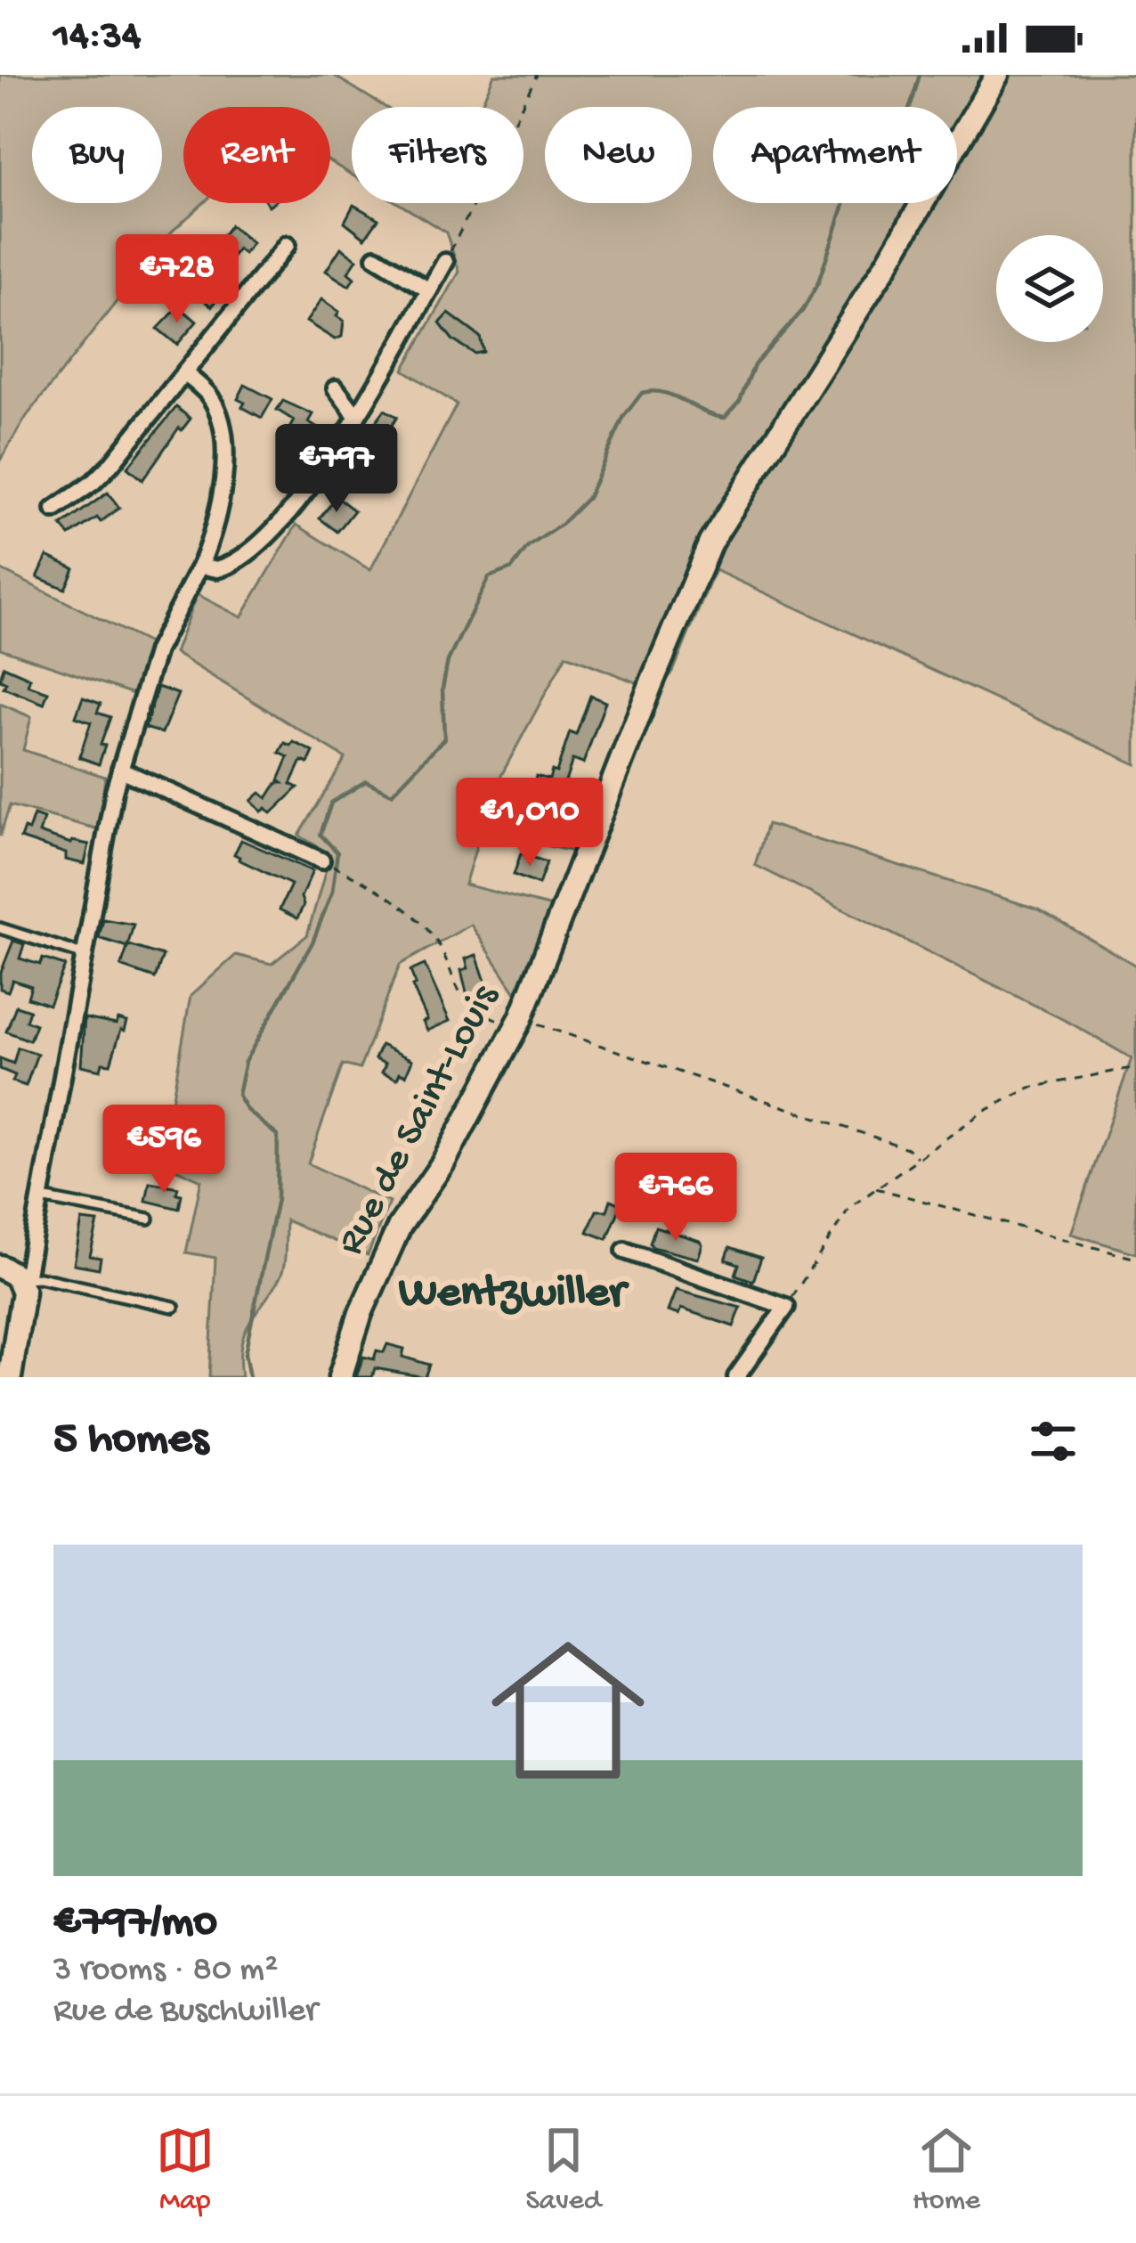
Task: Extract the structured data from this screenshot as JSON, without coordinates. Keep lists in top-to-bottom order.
{
  "streets": {
    "street": ["Rue de Saint-Louis"]
  },
  "districts": ["Wentzwiller"],
  "page": {
    "status": "14:34",
    "chip": [
      "Buy",
      "Rent",
      "Filters",
      "New",
      "Apartment"
    ],
    "price": [
      "€728",
      "€797",
      "€1,010",
      "€596",
      "€766"
    ],
    "heading": "5 homes",
    "list": [
      {
        "name": "€797/mo",
        "note": "3 rooms · 80 m² · Rue de Buschwiller"
      }
    ],
    "tabs": ["Map", "Saved", "Home"]
  }
}
